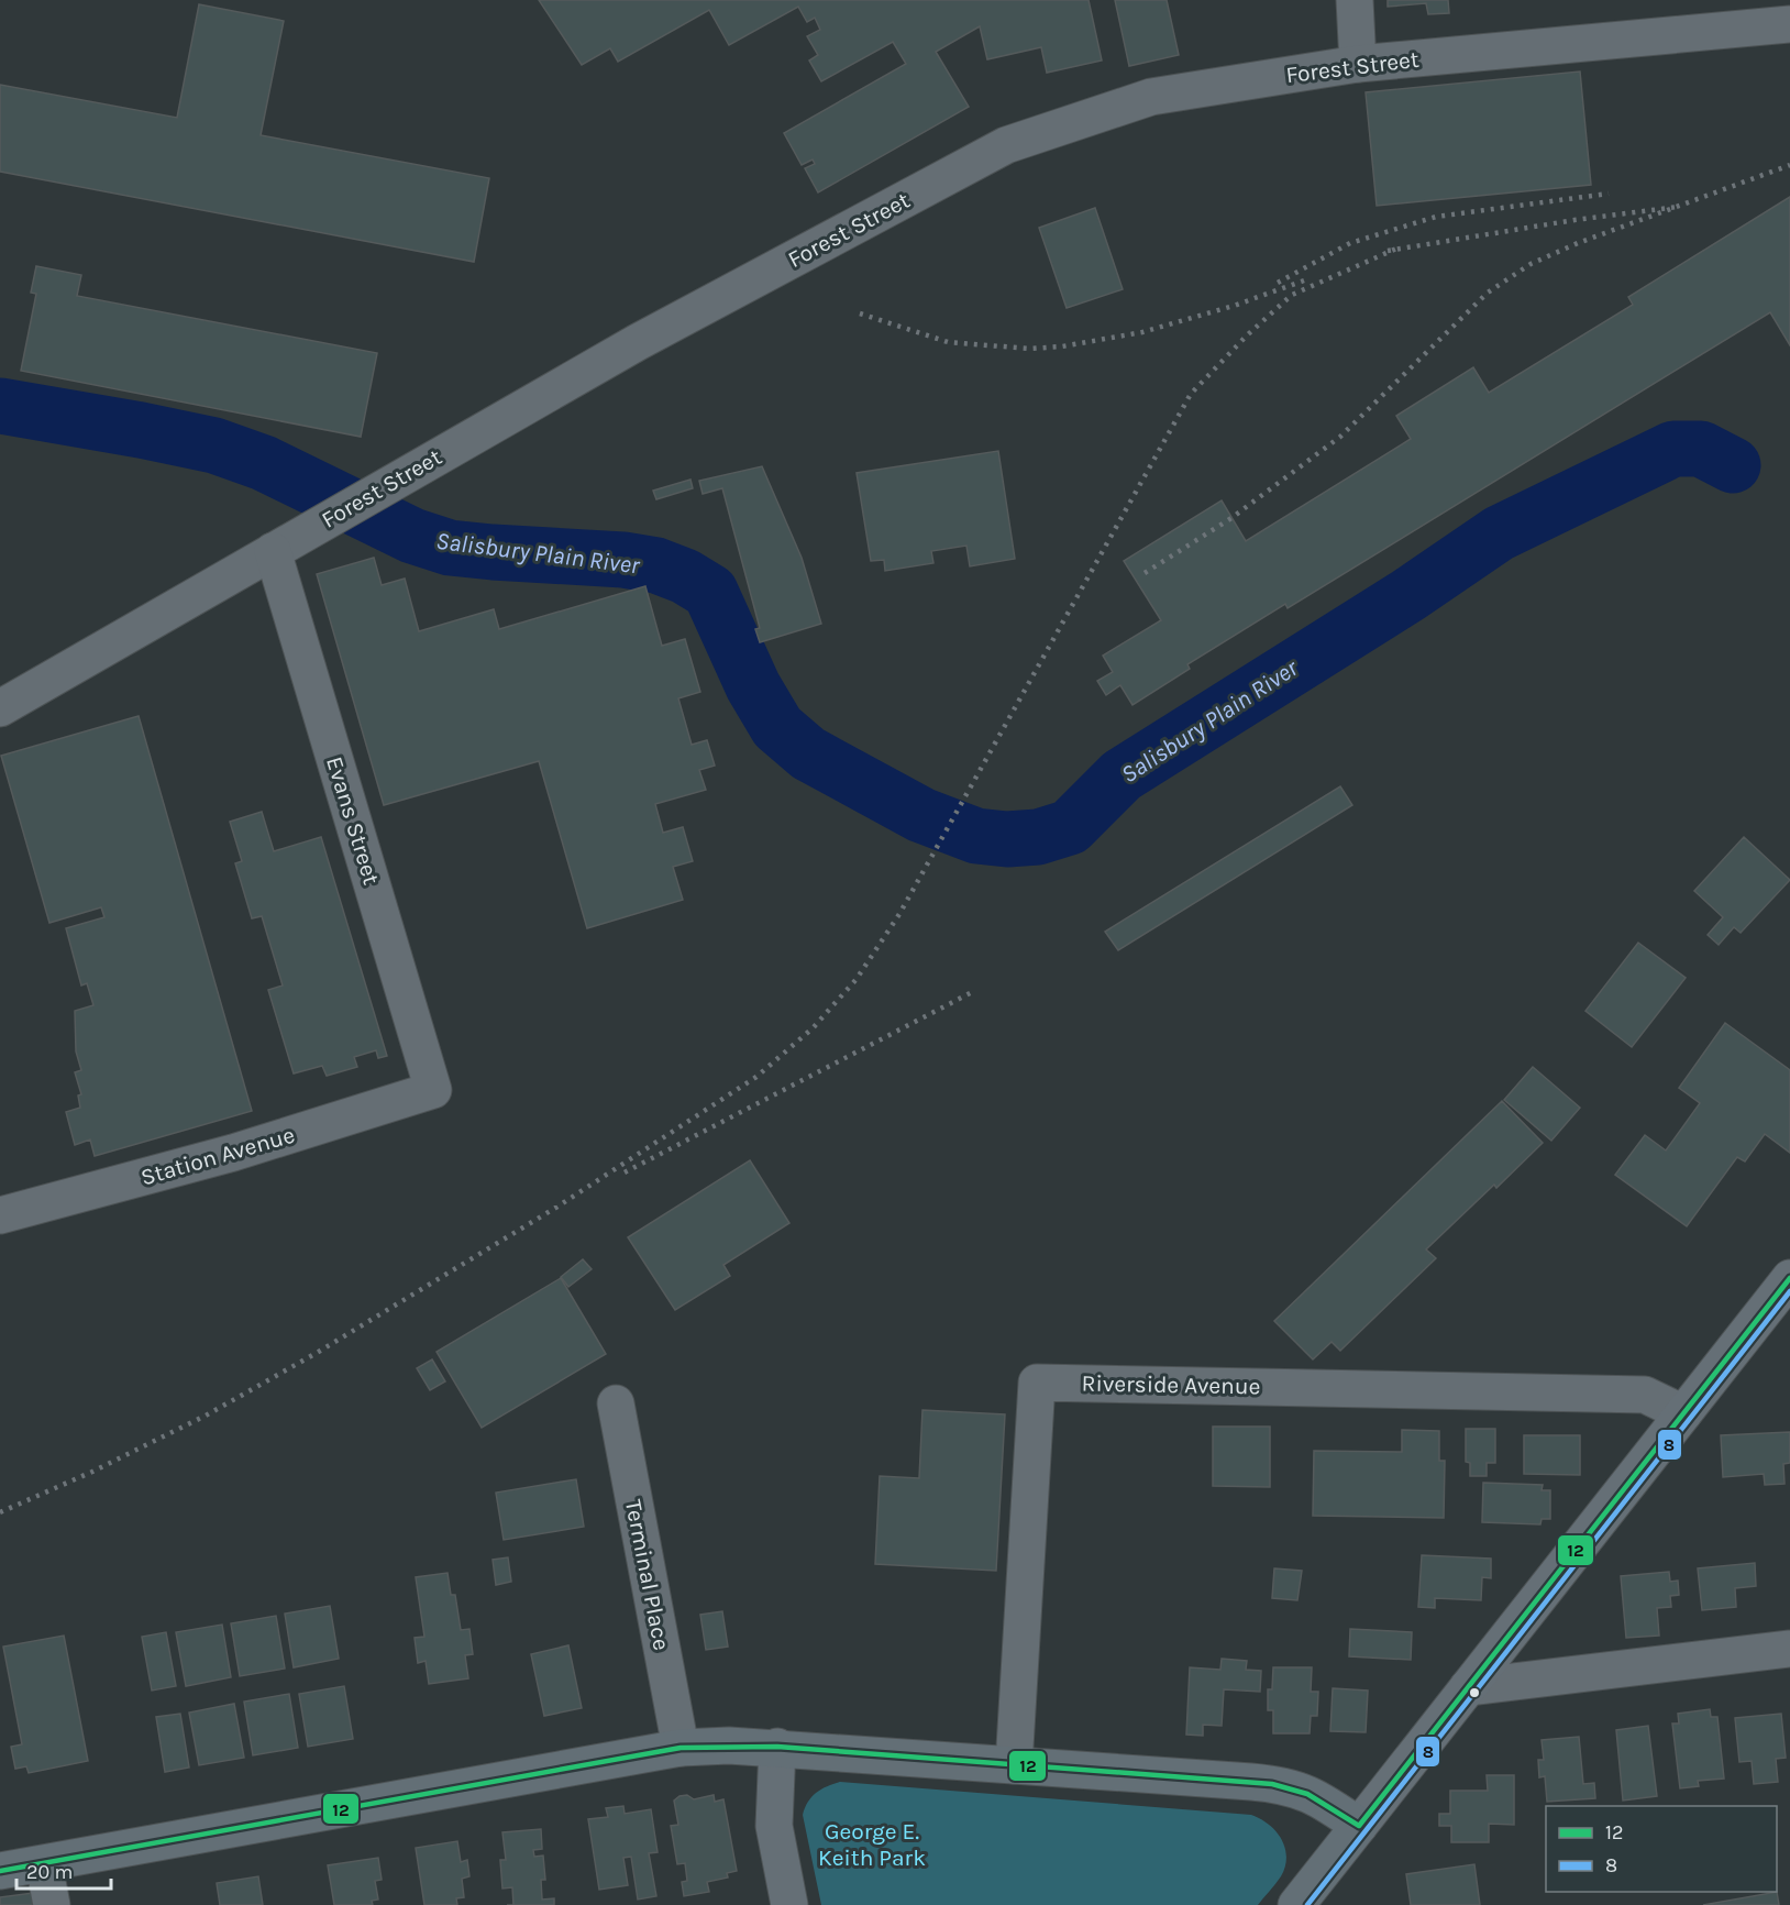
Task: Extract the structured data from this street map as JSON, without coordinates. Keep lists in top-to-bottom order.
{
  "streets": {
    "street": [
      "Forest Street",
      "Evans Street",
      "Station Avenue",
      "Riverside Avenue",
      "Terminal Place"
    ]
  },
  "crossings": [
    ["Forest Street", "Evans Street"],
    ["Evans Street", "Station Avenue"]
  ],
  "water": ["Salisbury Plain River"],
  "parks": ["George E. Keith Park"],
  "lines": ["transit line 12", "transit line 8"],
  "legend": ["12", "8"],
  "scale_bar": "20 m"
}
